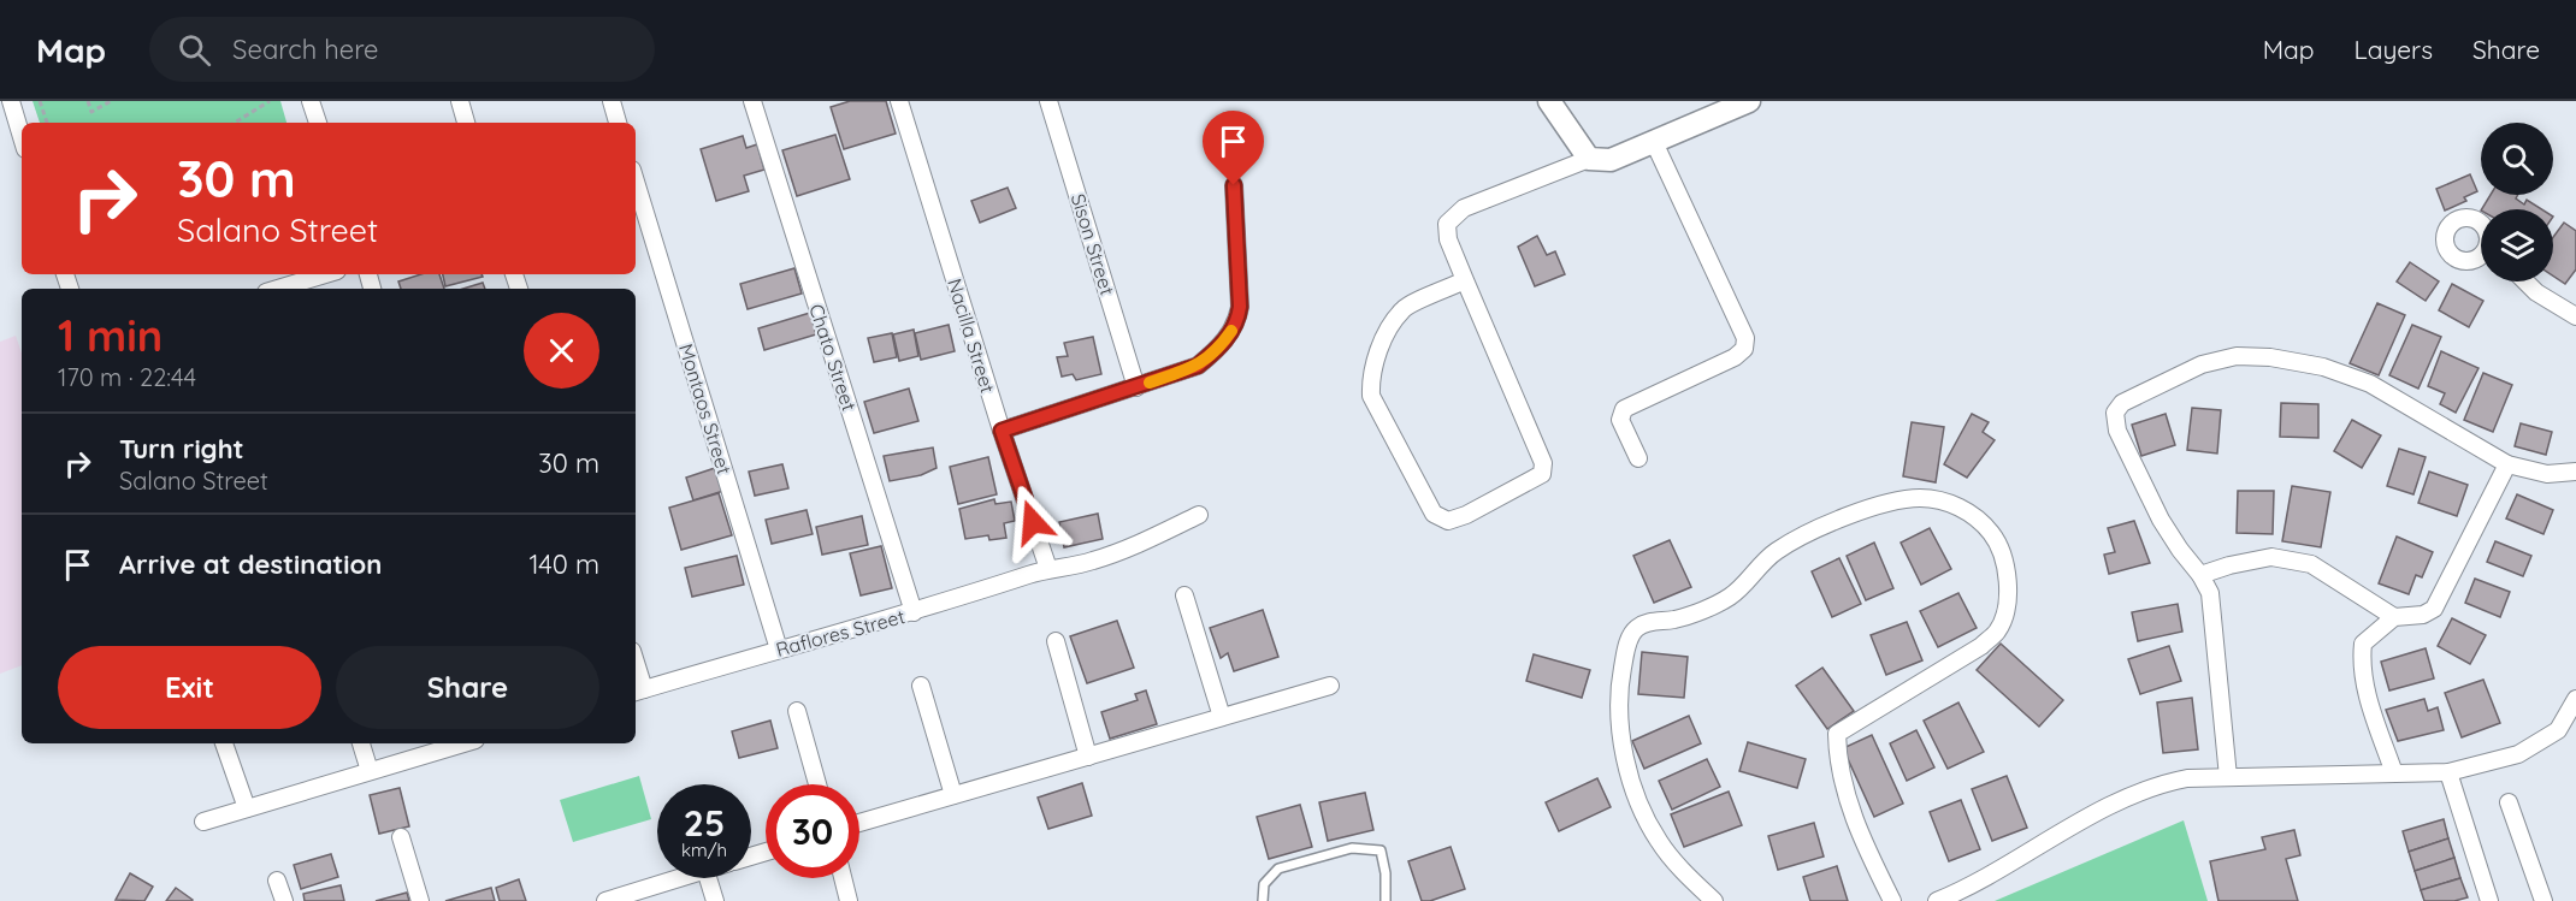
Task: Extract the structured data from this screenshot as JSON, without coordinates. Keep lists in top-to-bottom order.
{
  "streets": {
    "street": [
      "Sison Street",
      "Nacilla Street",
      "Chato Street",
      "Montaos Street",
      "Raflores Street"
    ]
  },
  "crossings": [
    ["Nacilla Street", "Raflores Street"],
    ["Chato Street", "Raflores Street"],
    ["Montaos Street", "Raflores Street"]
  ],
  "page": {
    "header": "Map",
    "search": "Search here",
    "nav": ["Map", "Layers", "Share"],
    "turn": ["30 m", "Salano Street"],
    "heading": ["1 min", "170 m · 22:44"],
    "list": [
      {
        "name": "Turn right",
        "note": "Salano Street",
        "value": "30 m"
      },
      {
        "name": "Arrive at destination",
        "value": "140 m"
      }
    ],
    "buttons": ["Exit", "Share"],
    "speed": "25 km/h",
    "limit": "30"
  }
}
